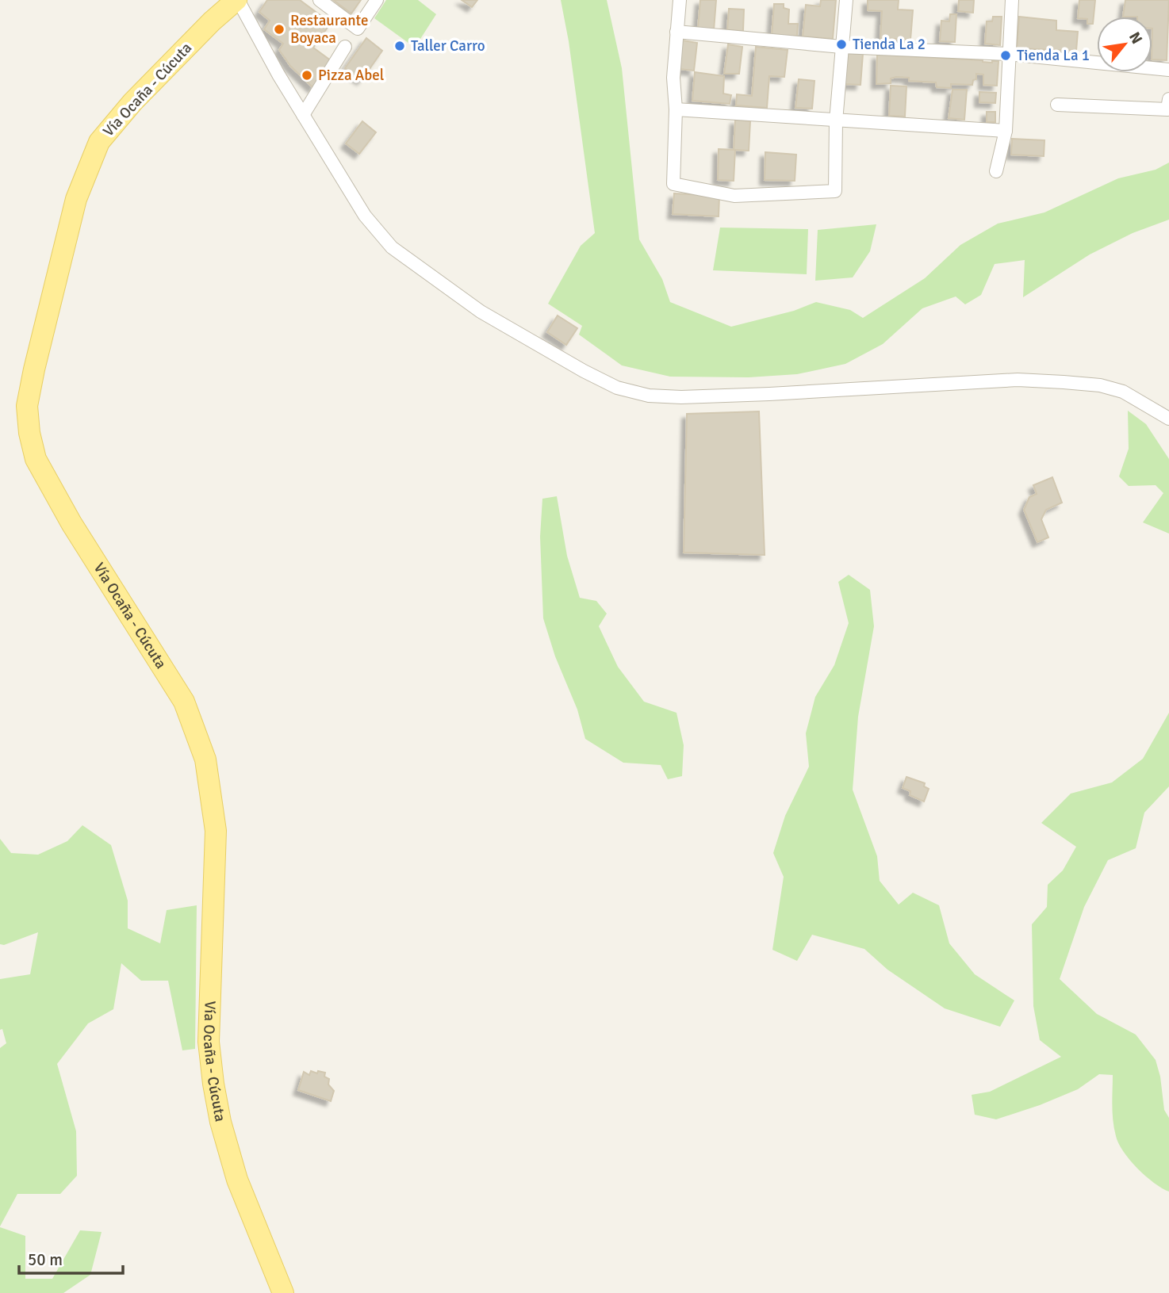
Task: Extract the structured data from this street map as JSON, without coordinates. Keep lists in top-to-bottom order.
{
  "streets": {
    "main road": ["Vía Ocaña - Cúcuta"]
  },
  "places": [
    "Restaurante Boyaca",
    "Tienda La 2",
    "Taller Carro",
    "Tienda La 1",
    "Pizza Abel"
  ],
  "scale_bar": "50 m",
  "north": "top right"
}
